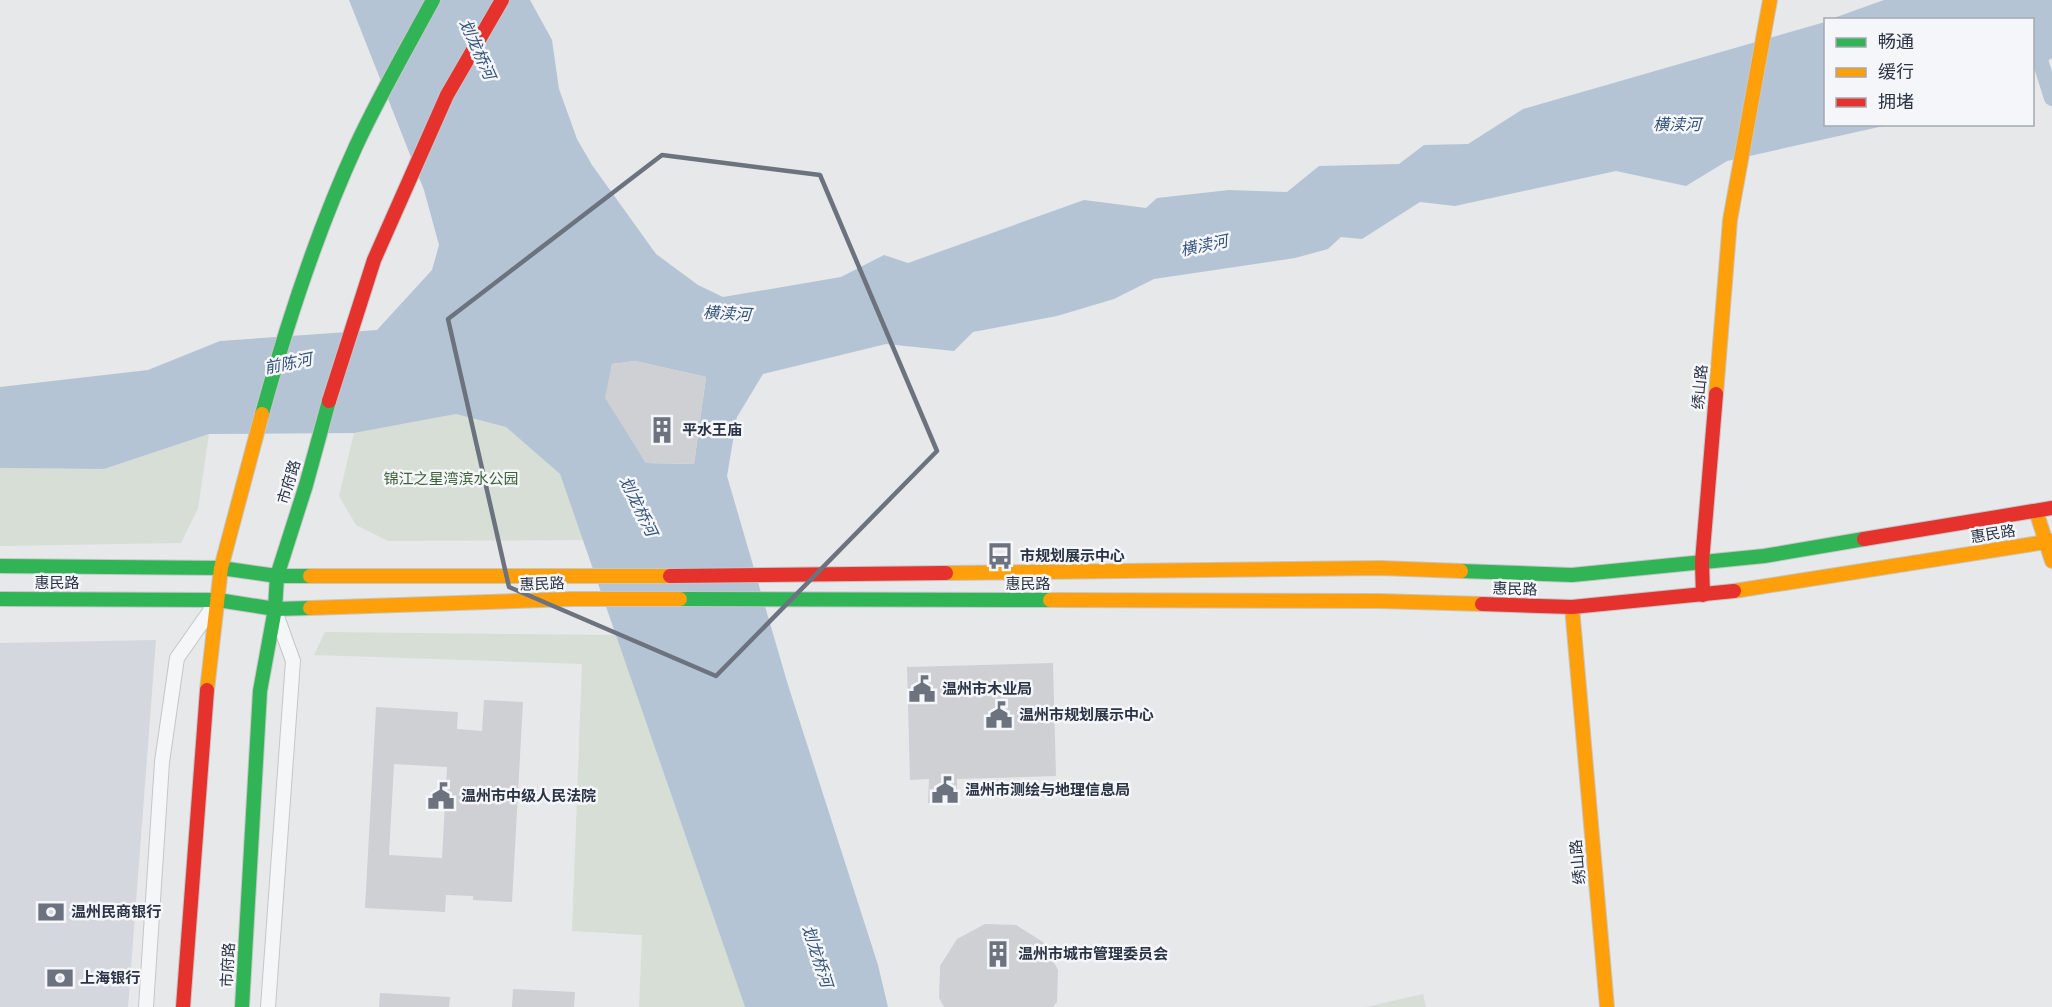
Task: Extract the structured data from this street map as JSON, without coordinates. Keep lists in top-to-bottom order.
{
  "streets": {
    "main road": ["绣山路", "市府路", "惠民路"]
  },
  "crossings": [
    ["绣山路", "惠民路"],
    ["市府路", "惠民路"]
  ],
  "water": ["划龙桥河", "横渎河", "前陈河"],
  "parks": ["锦江之星湾滨水公园"],
  "places": {
    "building": ["平水王庙", "温州市城市管理委员会"],
    "bus stop": ["市规划展示中心"],
    "public building": [
      "温州市木业局",
      "温州市规划展示中心",
      "温州市测绘与地理信息局",
      "温州市中级人民法院"
    ],
    "bank": ["温州民商银行", "上海银行"]
  },
  "legend": ["畅通", "缓行", "拥堵"]
}
